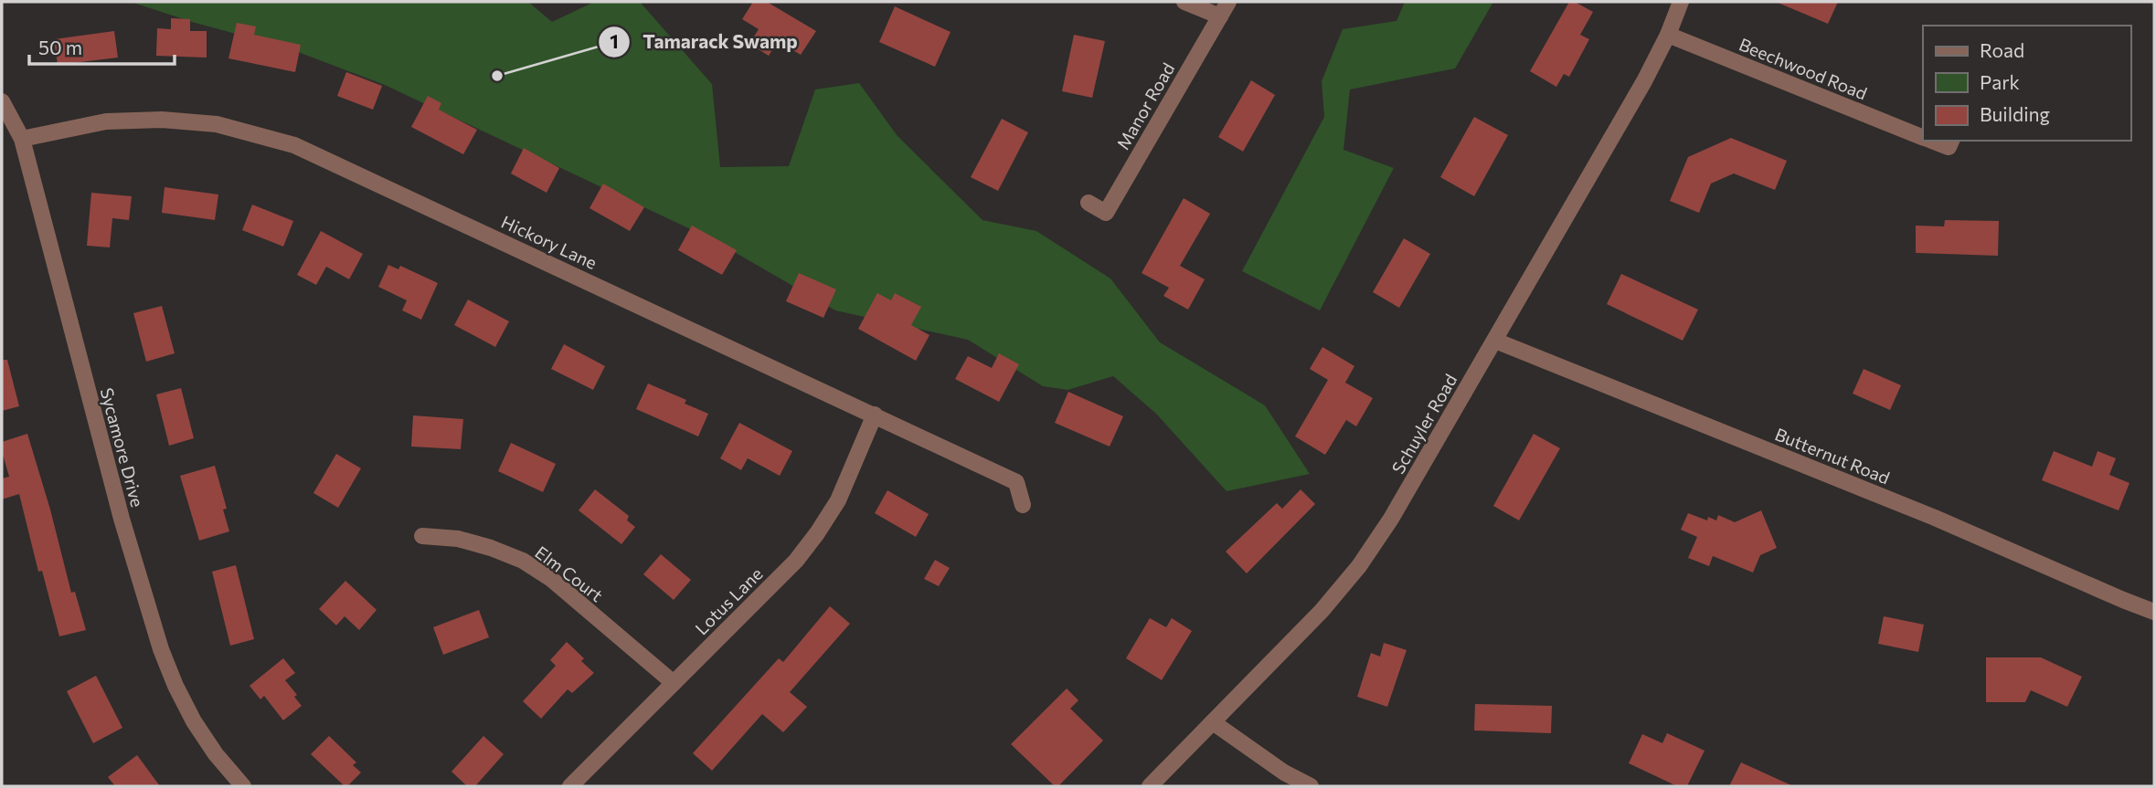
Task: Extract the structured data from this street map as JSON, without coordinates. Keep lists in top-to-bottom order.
{
  "streets": {
    "street": [
      "Beechwood Road",
      "Manor Road",
      "Hickory Lane",
      "Schuyler Road",
      "Sycamore Drive",
      "Butternut Road",
      "Elm Court",
      "Lotus Lane"
    ]
  },
  "crossings": [
    ["Beechwood Road", "Schuyler Road"],
    ["Hickory Lane", "Sycamore Drive"],
    ["Hickory Lane", "Lotus Lane"],
    ["Schuyler Road", "Butternut Road"],
    ["Elm Court", "Lotus Lane"]
  ],
  "places": ["Tamarack Swamp"],
  "legend": ["Road", "Park", "Building"],
  "scale_bar": "50 m"
}
